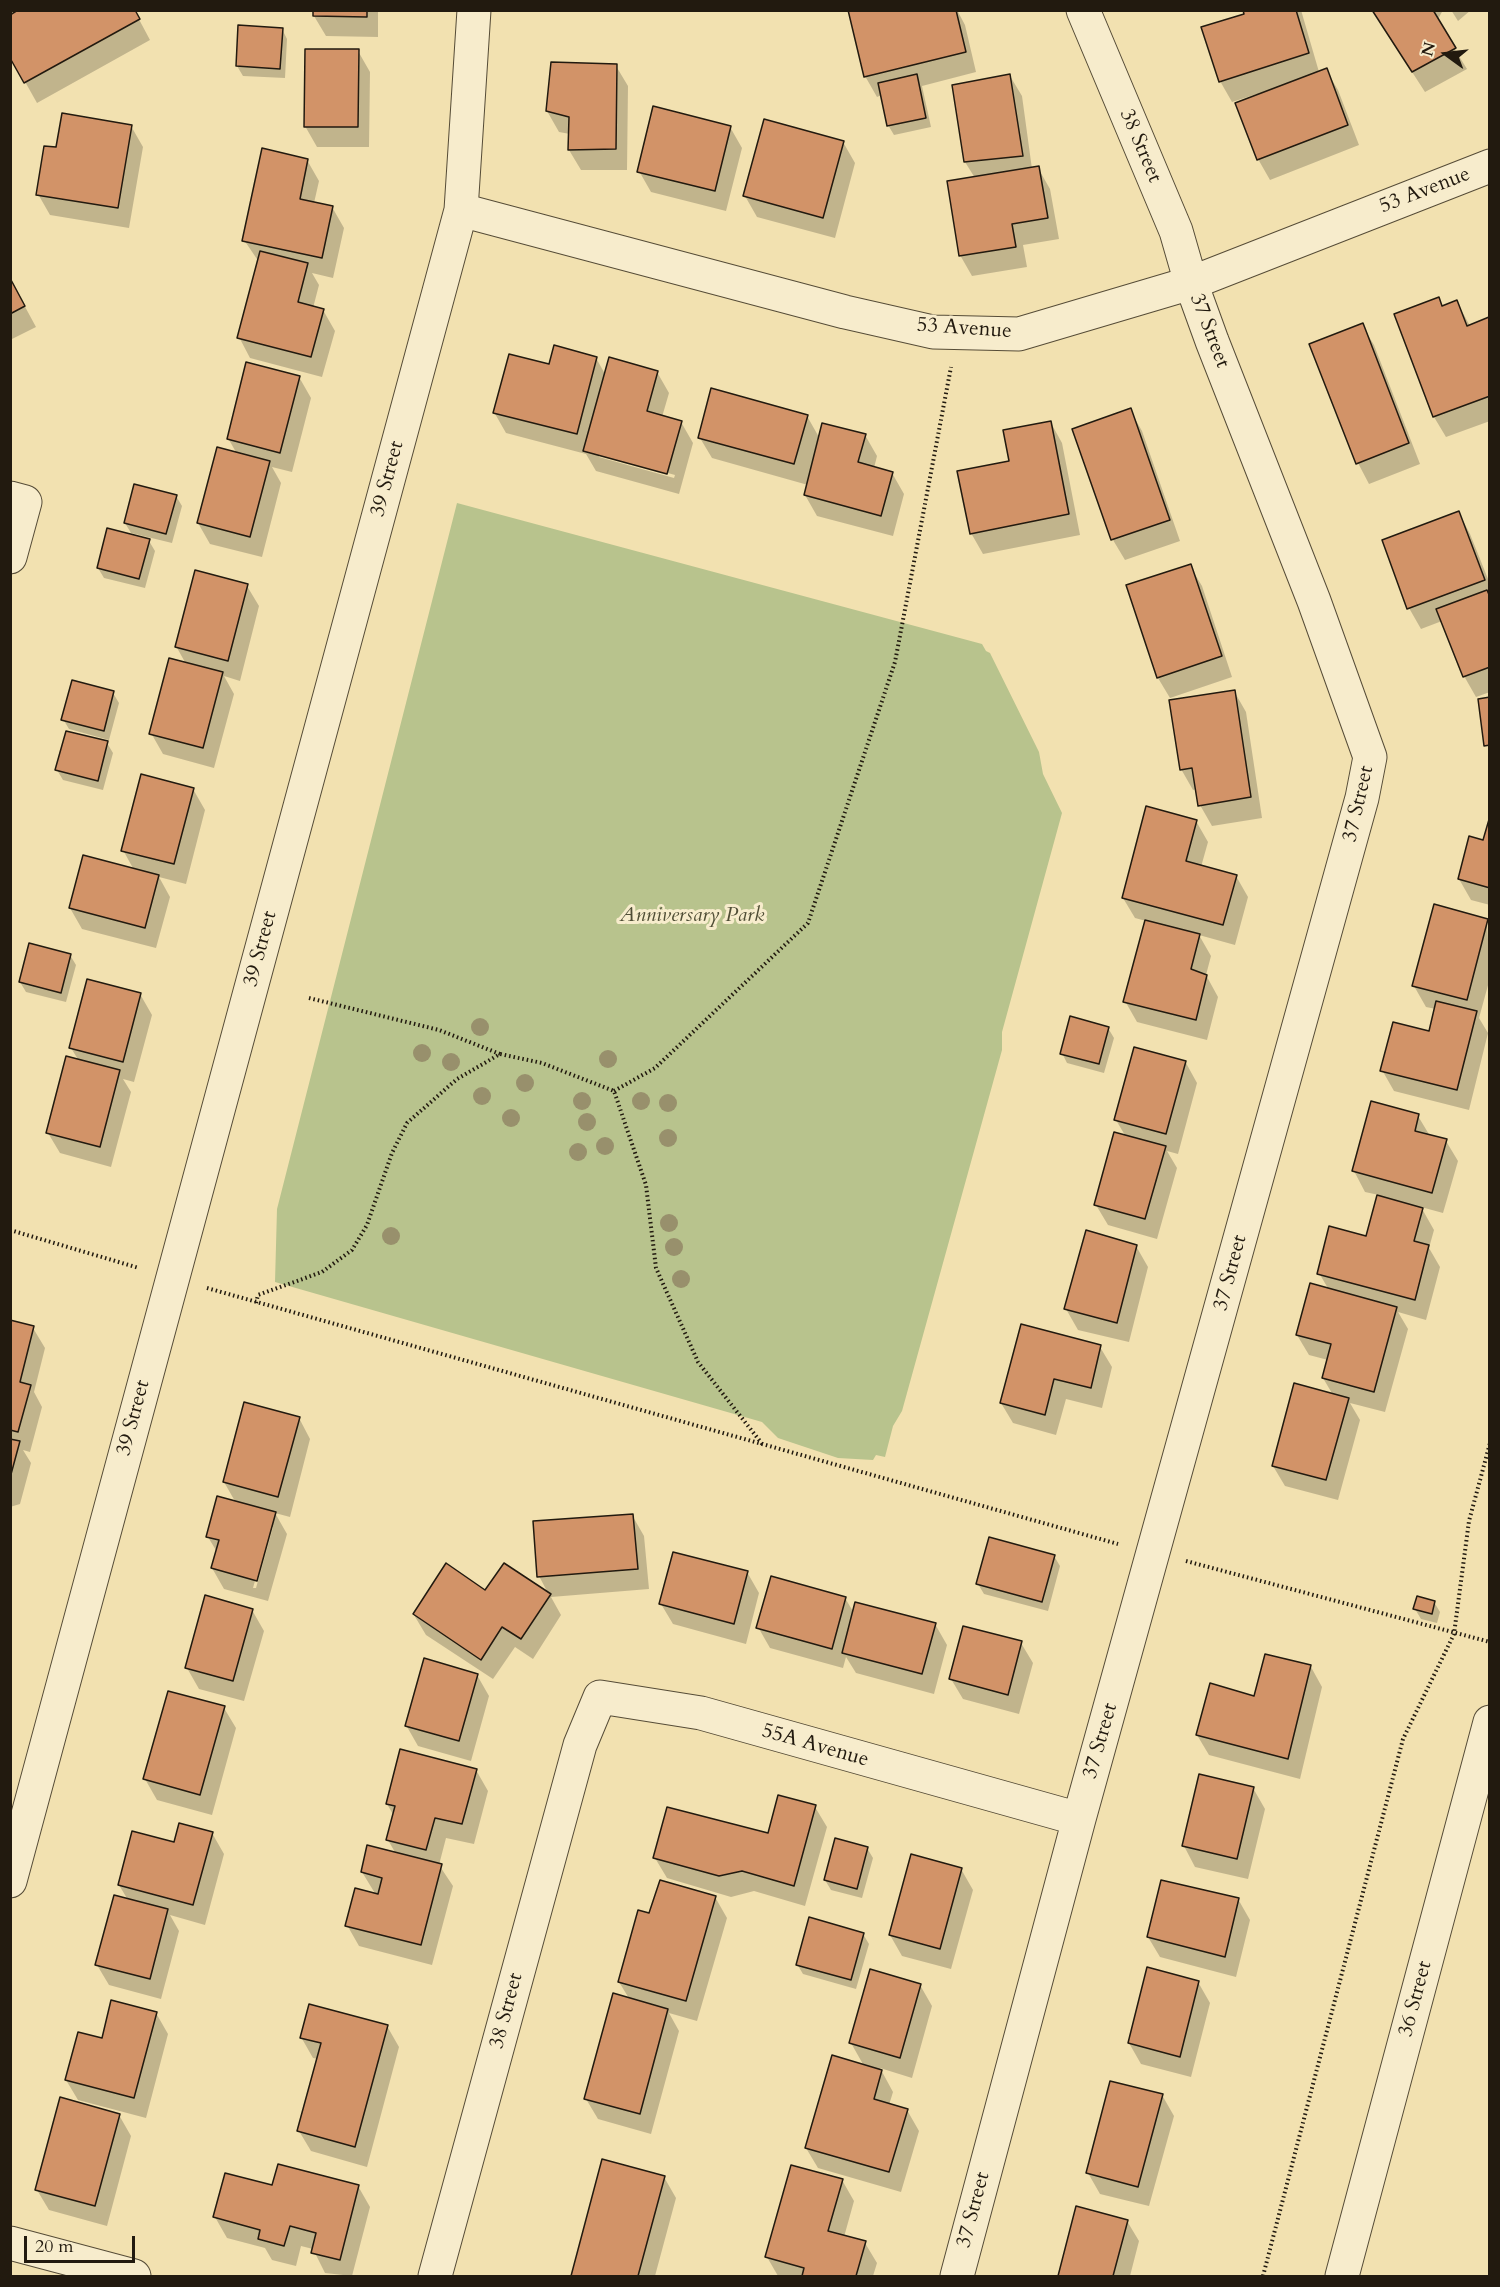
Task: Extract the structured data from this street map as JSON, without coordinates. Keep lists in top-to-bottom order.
{
  "streets": {
    "street": [
      "38 Street",
      "53 Avenue",
      "37 Street",
      "39 Street",
      "55A Avenue",
      "36 Street"
    ]
  },
  "crossings": [
    ["38 Street", "53 Avenue"],
    ["38 Street", "37 Street"],
    ["38 Street", "55A Avenue"],
    ["53 Avenue", "37 Street"],
    ["53 Avenue", "39 Street"],
    ["37 Street", "55A Avenue"]
  ],
  "parks": ["Anniversary Park"],
  "scale_bar": "20 m",
  "north": "left"
}
